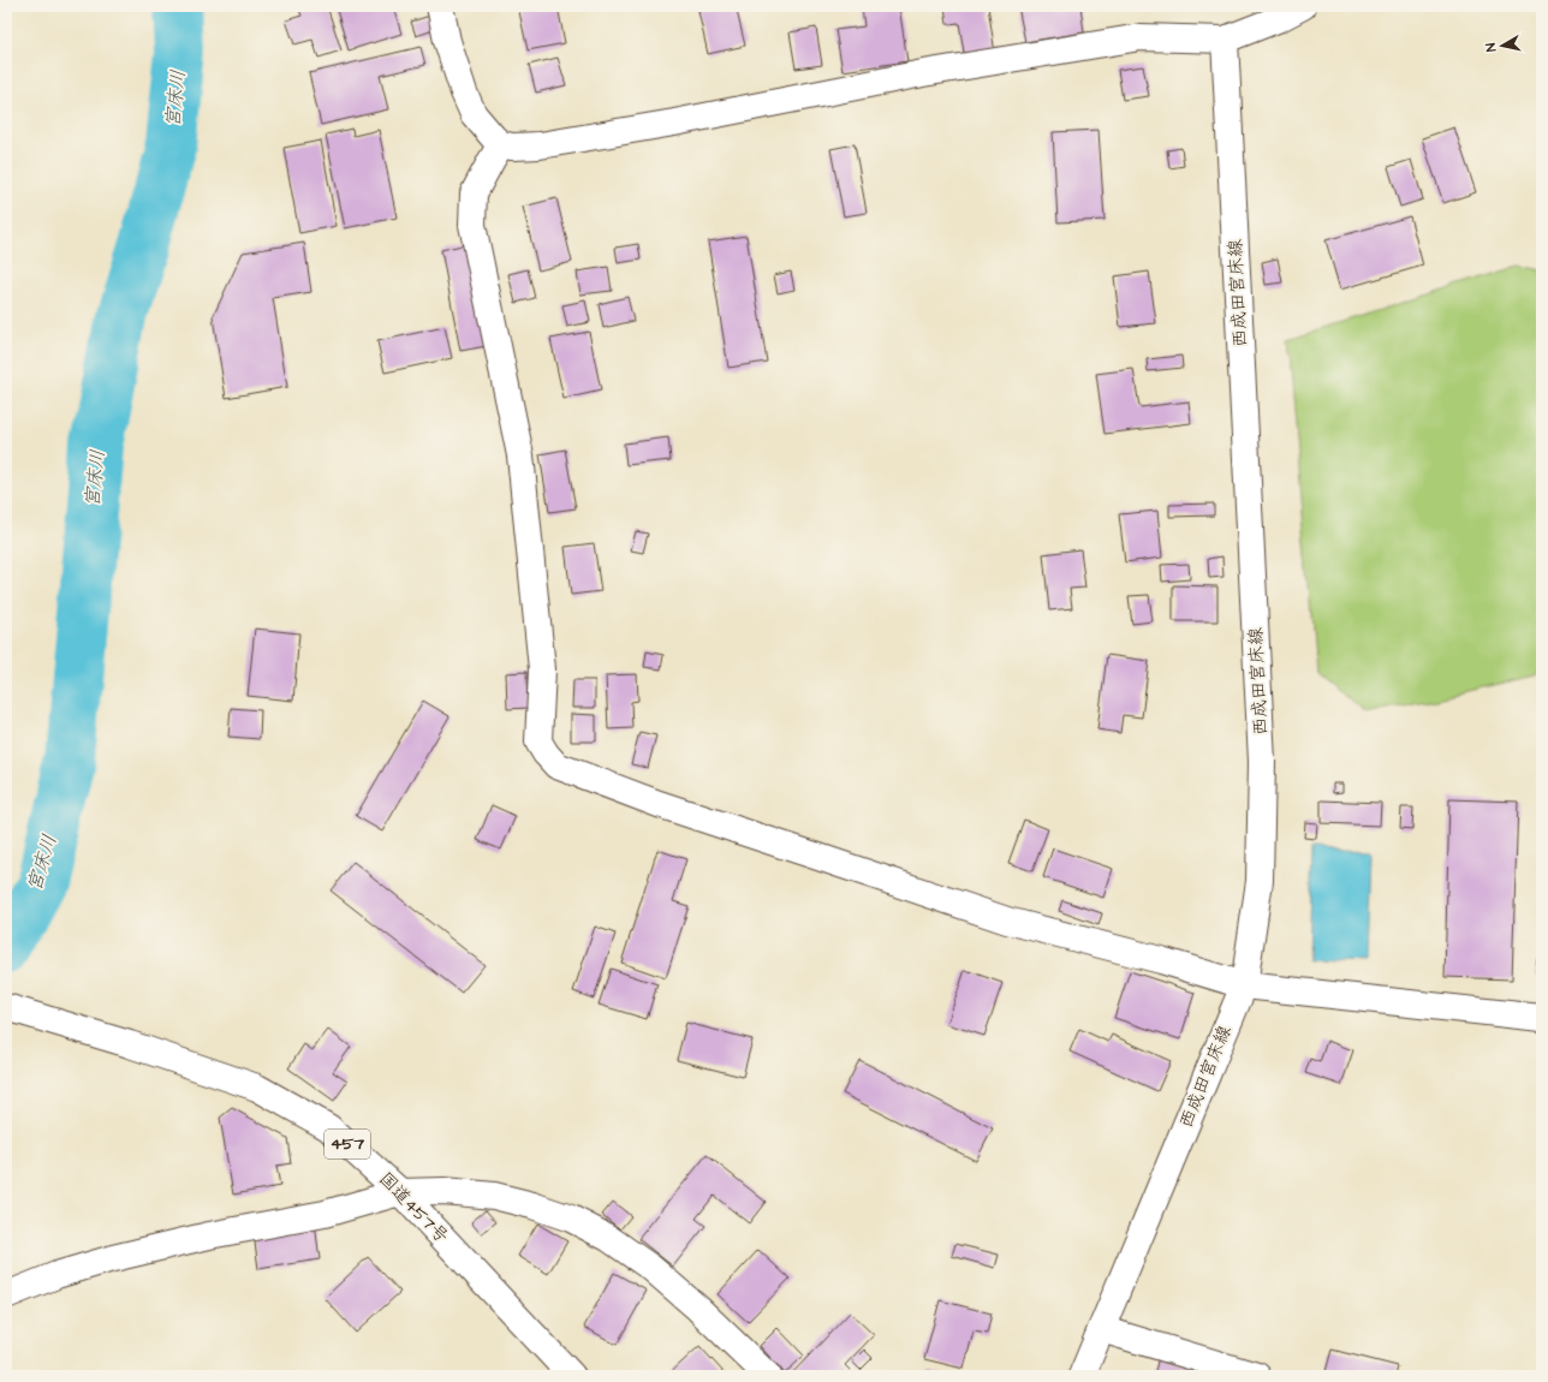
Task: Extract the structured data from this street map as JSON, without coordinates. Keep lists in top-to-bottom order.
{
  "streets": {
    "main road": ["西成田宮床線", "457", "国道457号"]
  },
  "water": ["宮床川"],
  "north": "left"
}
